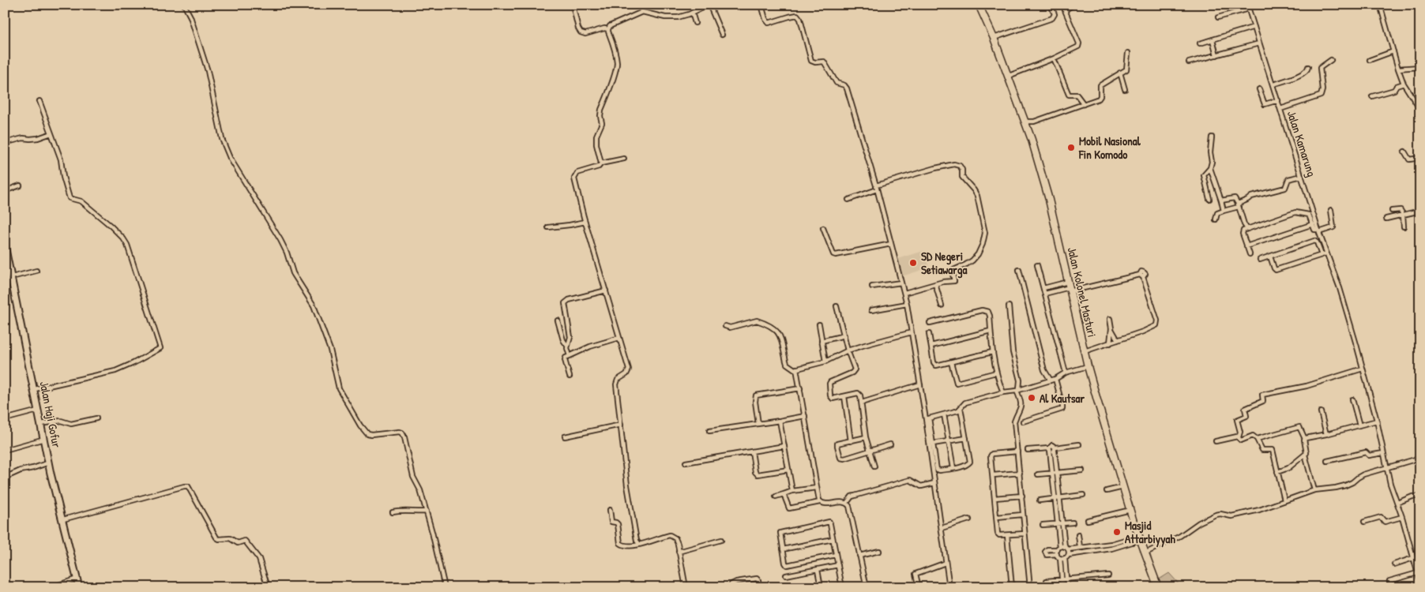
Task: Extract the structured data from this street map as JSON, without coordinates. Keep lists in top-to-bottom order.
{
  "streets": {
    "main road": ["Jalan Kolonel Masturi"],
    "street": ["Jalan Kamarung", "Jalan Haji Gofur"]
  },
  "places": [
    "Mobil Nasional Fin Komodo",
    "SD Negeri Setiawarga",
    "Al Kautsar",
    "Masjid Attarbiyyah"
  ]
}
